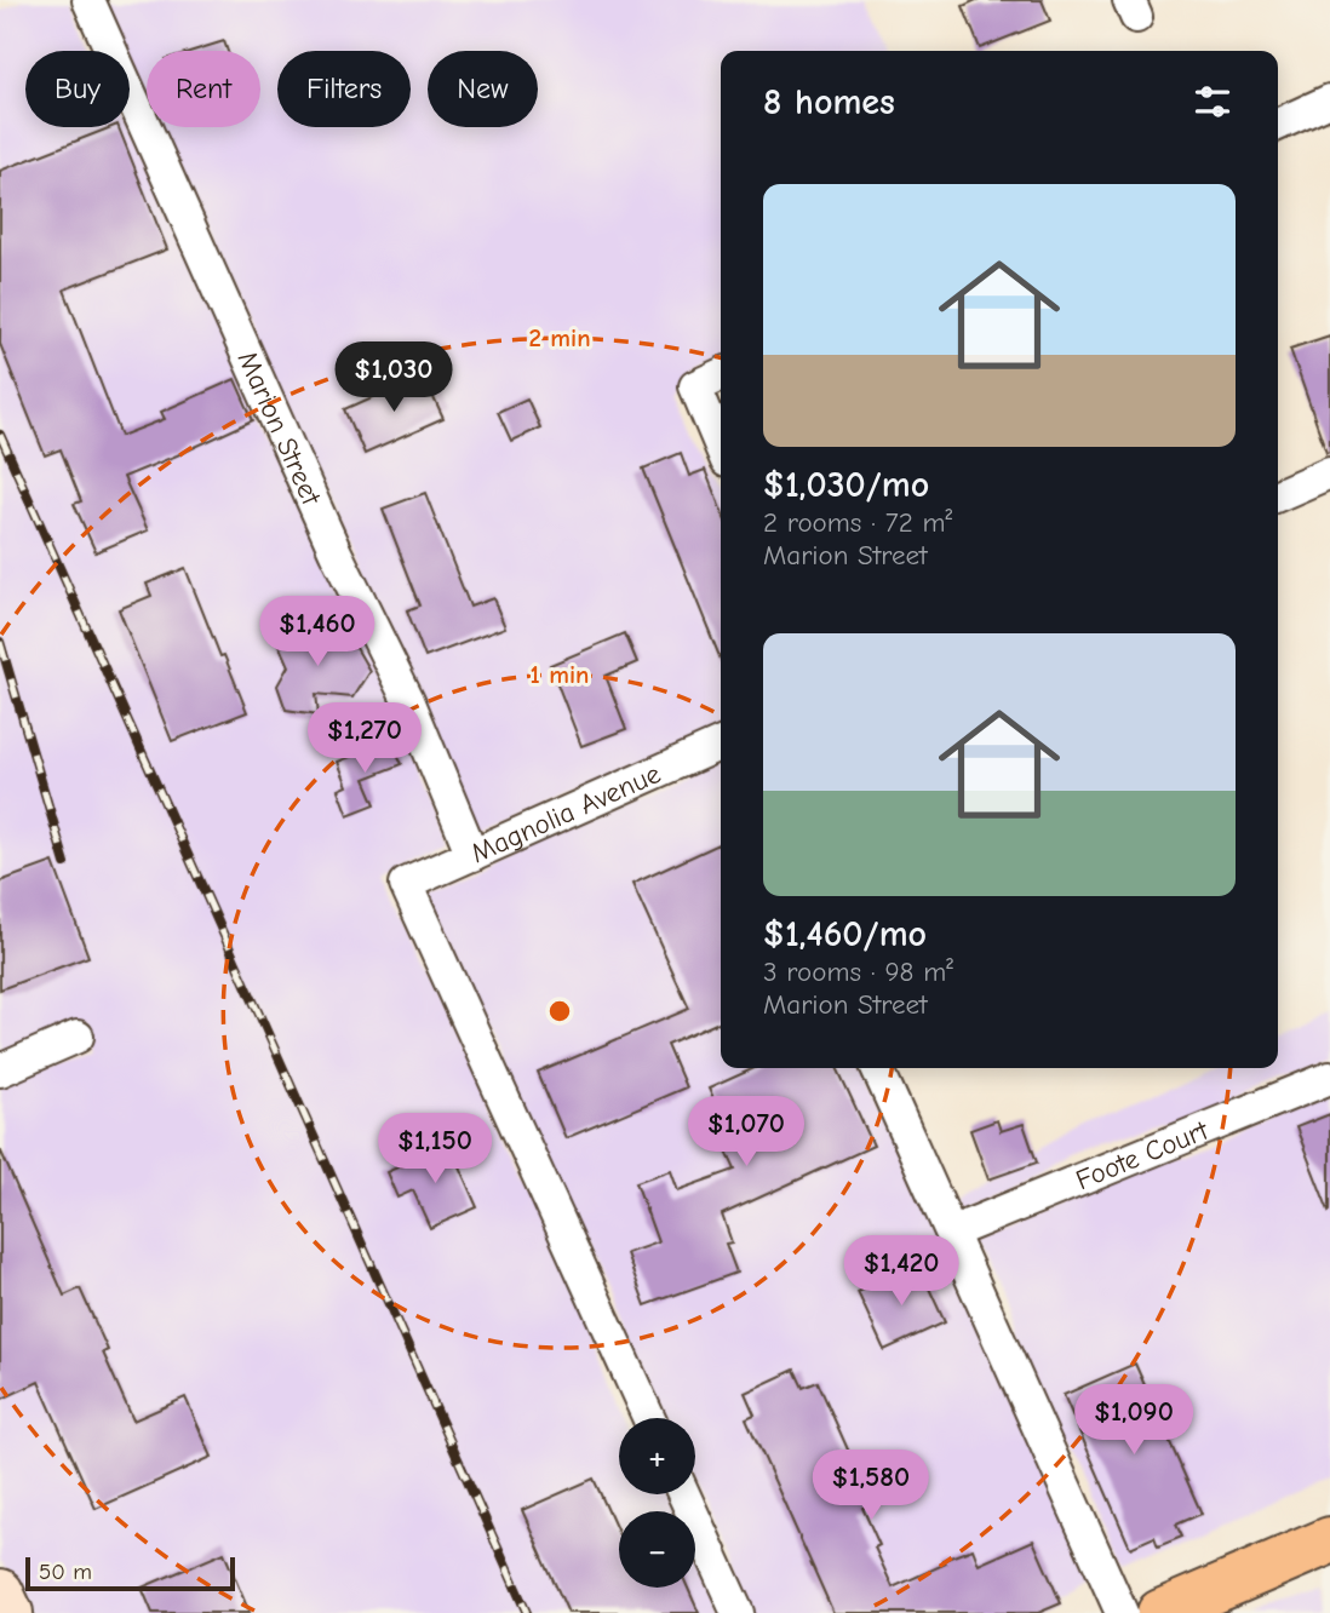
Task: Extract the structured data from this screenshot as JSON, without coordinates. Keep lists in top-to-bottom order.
{
  "streets": {
    "street": ["Marion Street", "Magnolia Avenue", "Foote Court"]
  },
  "crossings": [
    ["Marion Street", "Magnolia Avenue"]
  ],
  "scale_bar": "50 m",
  "page": {
    "chip": [
      "Buy",
      "Rent",
      "Filters",
      "New"
    ],
    "heading": "8 homes",
    "list": [
      {
        "name": "$1,030/mo",
        "note": "2 rooms · 72 m² · Marion Street"
      },
      {
        "name": "$1,460/mo",
        "note": "3 rooms · 98 m² · Marion Street"
      }
    ],
    "price": [
      "$1,030",
      "$1,460",
      "$1,270",
      "$1,070",
      "$1,150",
      "$1,420",
      "$1,090",
      "$1,580"
    ],
    "map_buttons": ["+", "−"],
    "scale": "50 m"
  },
  "rings": ["2 min", "1 min"]
}
